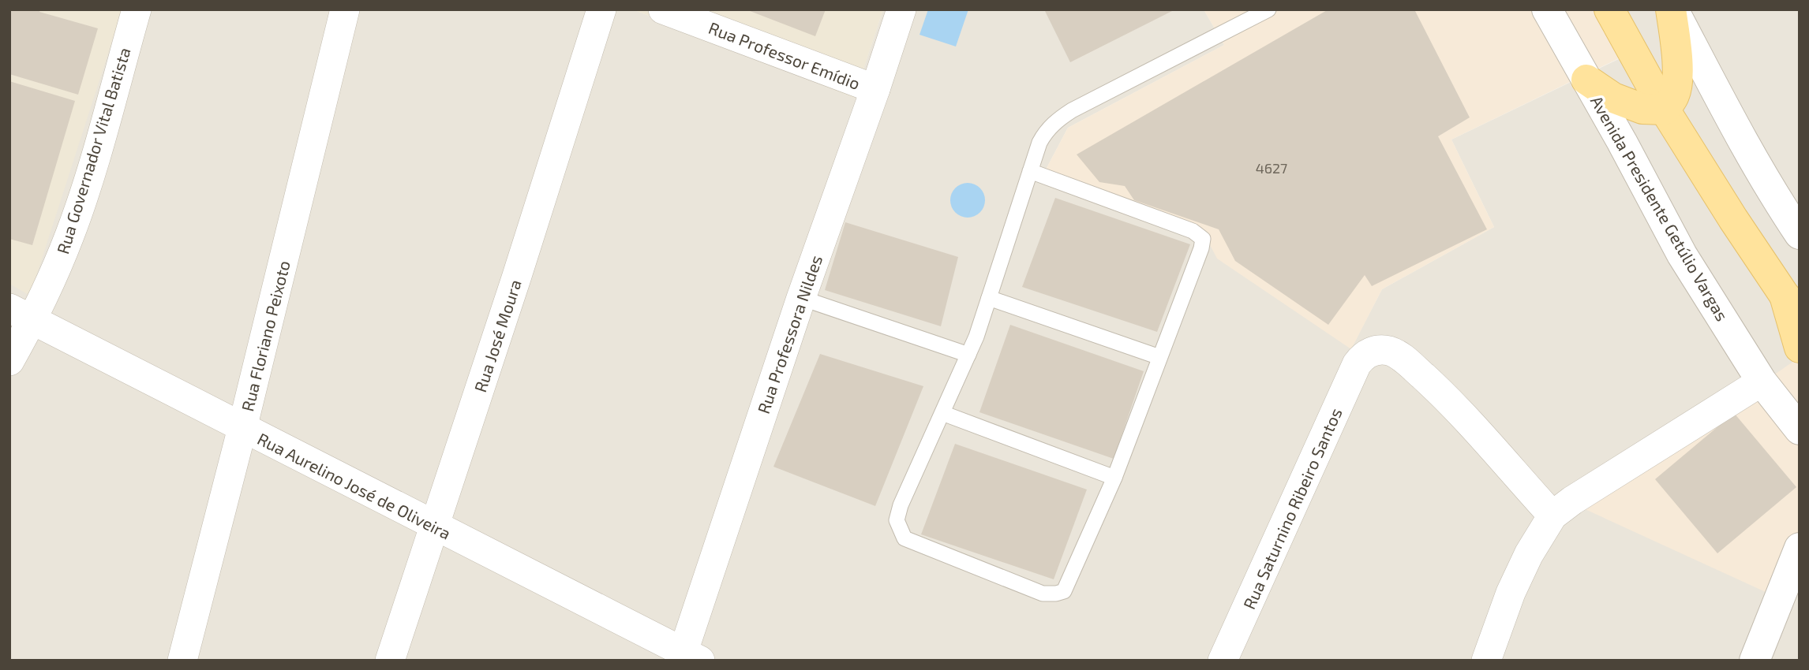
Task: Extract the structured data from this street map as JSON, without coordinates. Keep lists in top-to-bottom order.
{
  "streets": {
    "street": [
      "Rua Professor Emídio",
      "Rua Governador Vital Batista",
      "Avenida Presidente Getúlio Vargas",
      "Rua Professora Nildes",
      "Rua Floriano Peixoto",
      "Rua José Moura",
      "Rua Aurelino José de Oliveira",
      "Rua Saturnino Ribeiro Santos"
    ]
  },
  "crossings": [
    ["Rua Professor Emídio", "Rua Professora Nildes"],
    ["Rua Governador Vital Batista", "Rua Aurelino José de Oliveira"],
    ["Rua Professora Nildes", "Rua Aurelino José de Oliveira"],
    ["Rua Floriano Peixoto", "Rua Aurelino José de Oliveira"],
    ["Rua José Moura", "Rua Aurelino José de Oliveira"]
  ],
  "house_numbers": ["4627"]
}
